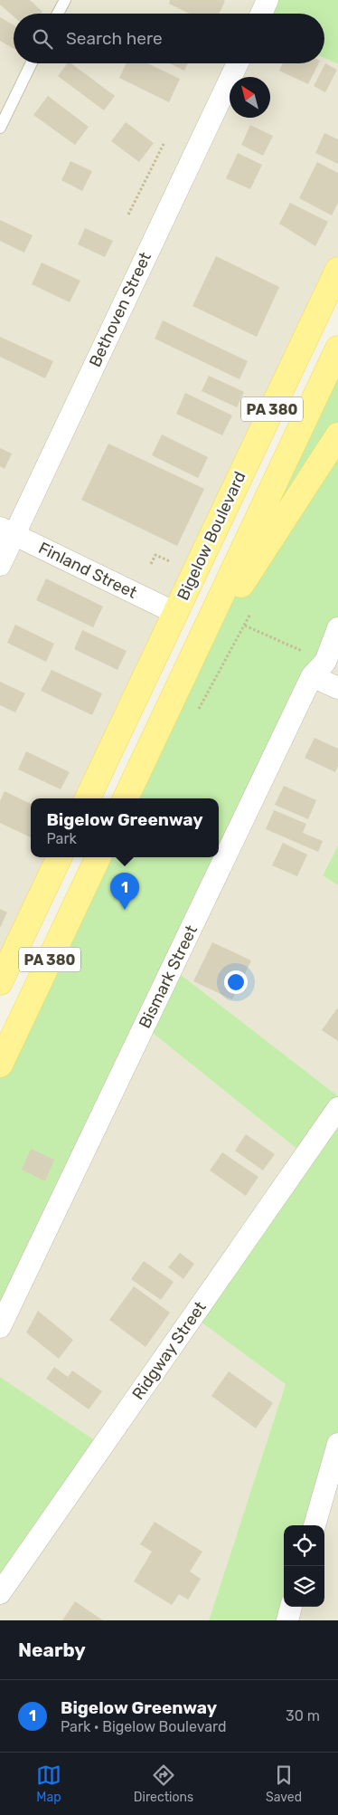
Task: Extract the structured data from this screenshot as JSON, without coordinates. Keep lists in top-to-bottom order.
{
  "streets": {
    "main road": ["PA 380", "Bigelow Boulevard"],
    "street": [
      "Bethoven Street",
      "Finland Street",
      "Bismark Street",
      "Ridgway Street"
    ]
  },
  "crossings": [
    ["Bethoven Street", "Finland Street"],
    ["Bigelow Boulevard", "Finland Street"]
  ],
  "north": "top left",
  "page": {
    "search": "Search here",
    "popup": ["Bigelow Greenway", "Park"],
    "pins": "1",
    "heading": "Nearby",
    "list": [
      {
        "mark": "1",
        "name": "Bigelow Greenway",
        "note": "Park · Bigelow Boulevard",
        "value": "30 m"
      }
    ],
    "nav": ["Map", "Directions", "Saved"]
  }
}
